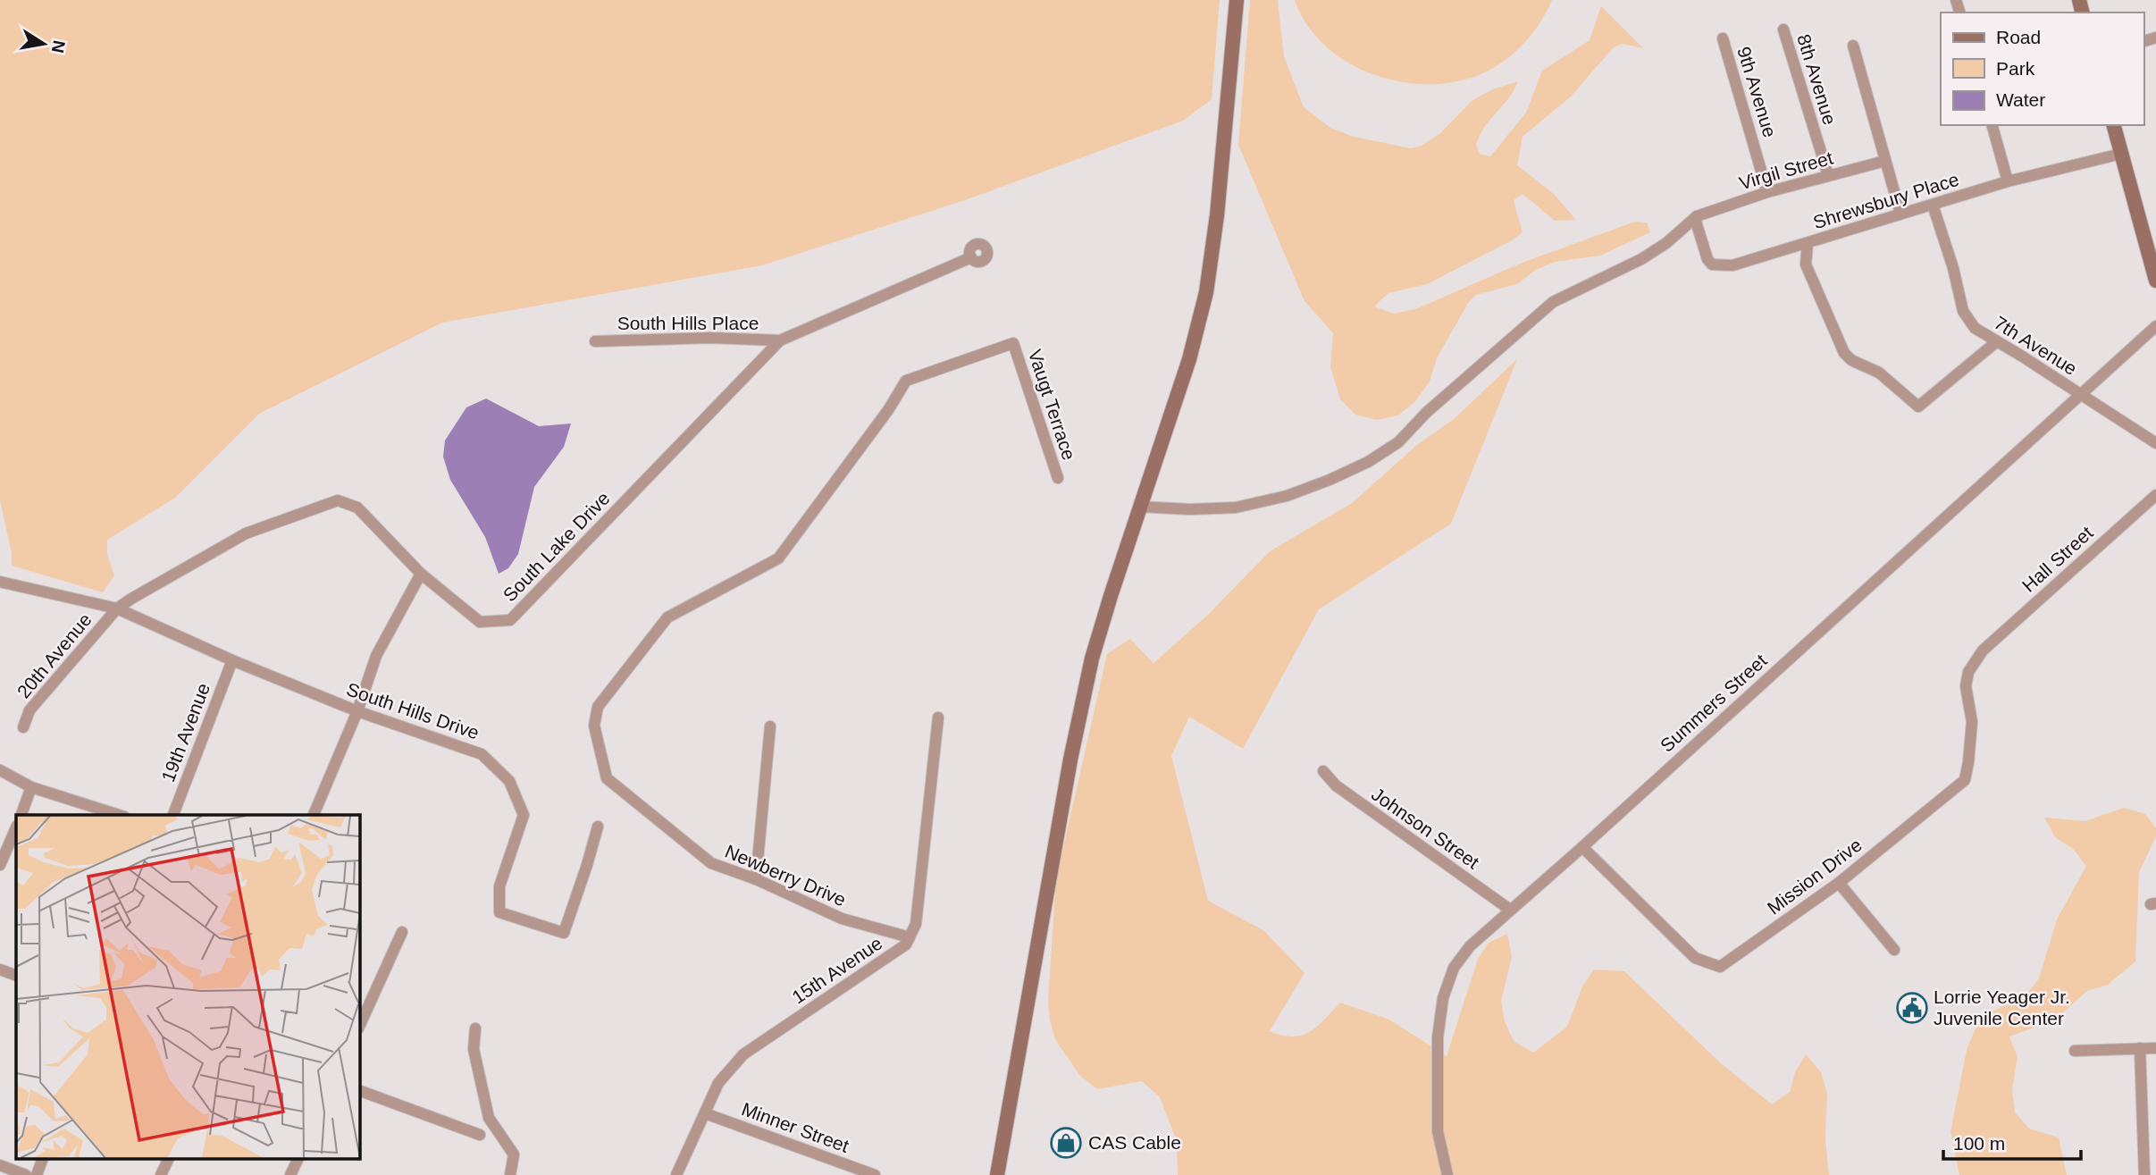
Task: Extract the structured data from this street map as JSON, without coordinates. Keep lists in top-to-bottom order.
{
  "streets": {
    "street": [
      "8th Avenue",
      "9th Avenue",
      "Virgil Street",
      "Shrewsbury Place",
      "South Hills Place",
      "7th Avenue",
      "Vaugt Terrace",
      "South Lake Drive",
      "Hall Street",
      "20th Avenue",
      "Summers Street",
      "South Hills Drive",
      "19th Avenue",
      "Johnson Street",
      "Newberry Drive",
      "Mission Drive",
      "15th Avenue",
      "Minner Street"
    ]
  },
  "crossings": [
    ["8th Avenue", "Virgil Street"],
    ["9th Avenue", "Virgil Street"],
    ["Virgil Street", "Shrewsbury Place"],
    ["Shrewsbury Place", "7th Avenue"],
    ["South Hills Place", "South Lake Drive"],
    ["7th Avenue", "Summers Street"],
    ["Vaugt Terrace", "Newberry Drive"],
    ["South Lake Drive", "20th Avenue"],
    ["South Lake Drive", "South Hills Drive"],
    ["Hall Street", "Mission Drive"],
    ["20th Avenue", "South Hills Drive"],
    ["Summers Street", "Johnson Street"],
    ["Summers Street", "Mission Drive"],
    ["South Hills Drive", "19th Avenue"],
    ["Newberry Drive", "15th Avenue"],
    ["15th Avenue", "Minner Street"]
  ],
  "places": {
    "public building": ["Lorrie Yeager Jr. Juvenile Center"],
    "shop": ["CAS Cable"]
  },
  "legend": ["Road", "Park", "Water"],
  "scale_bar": "100 m",
  "north": "right"
}
